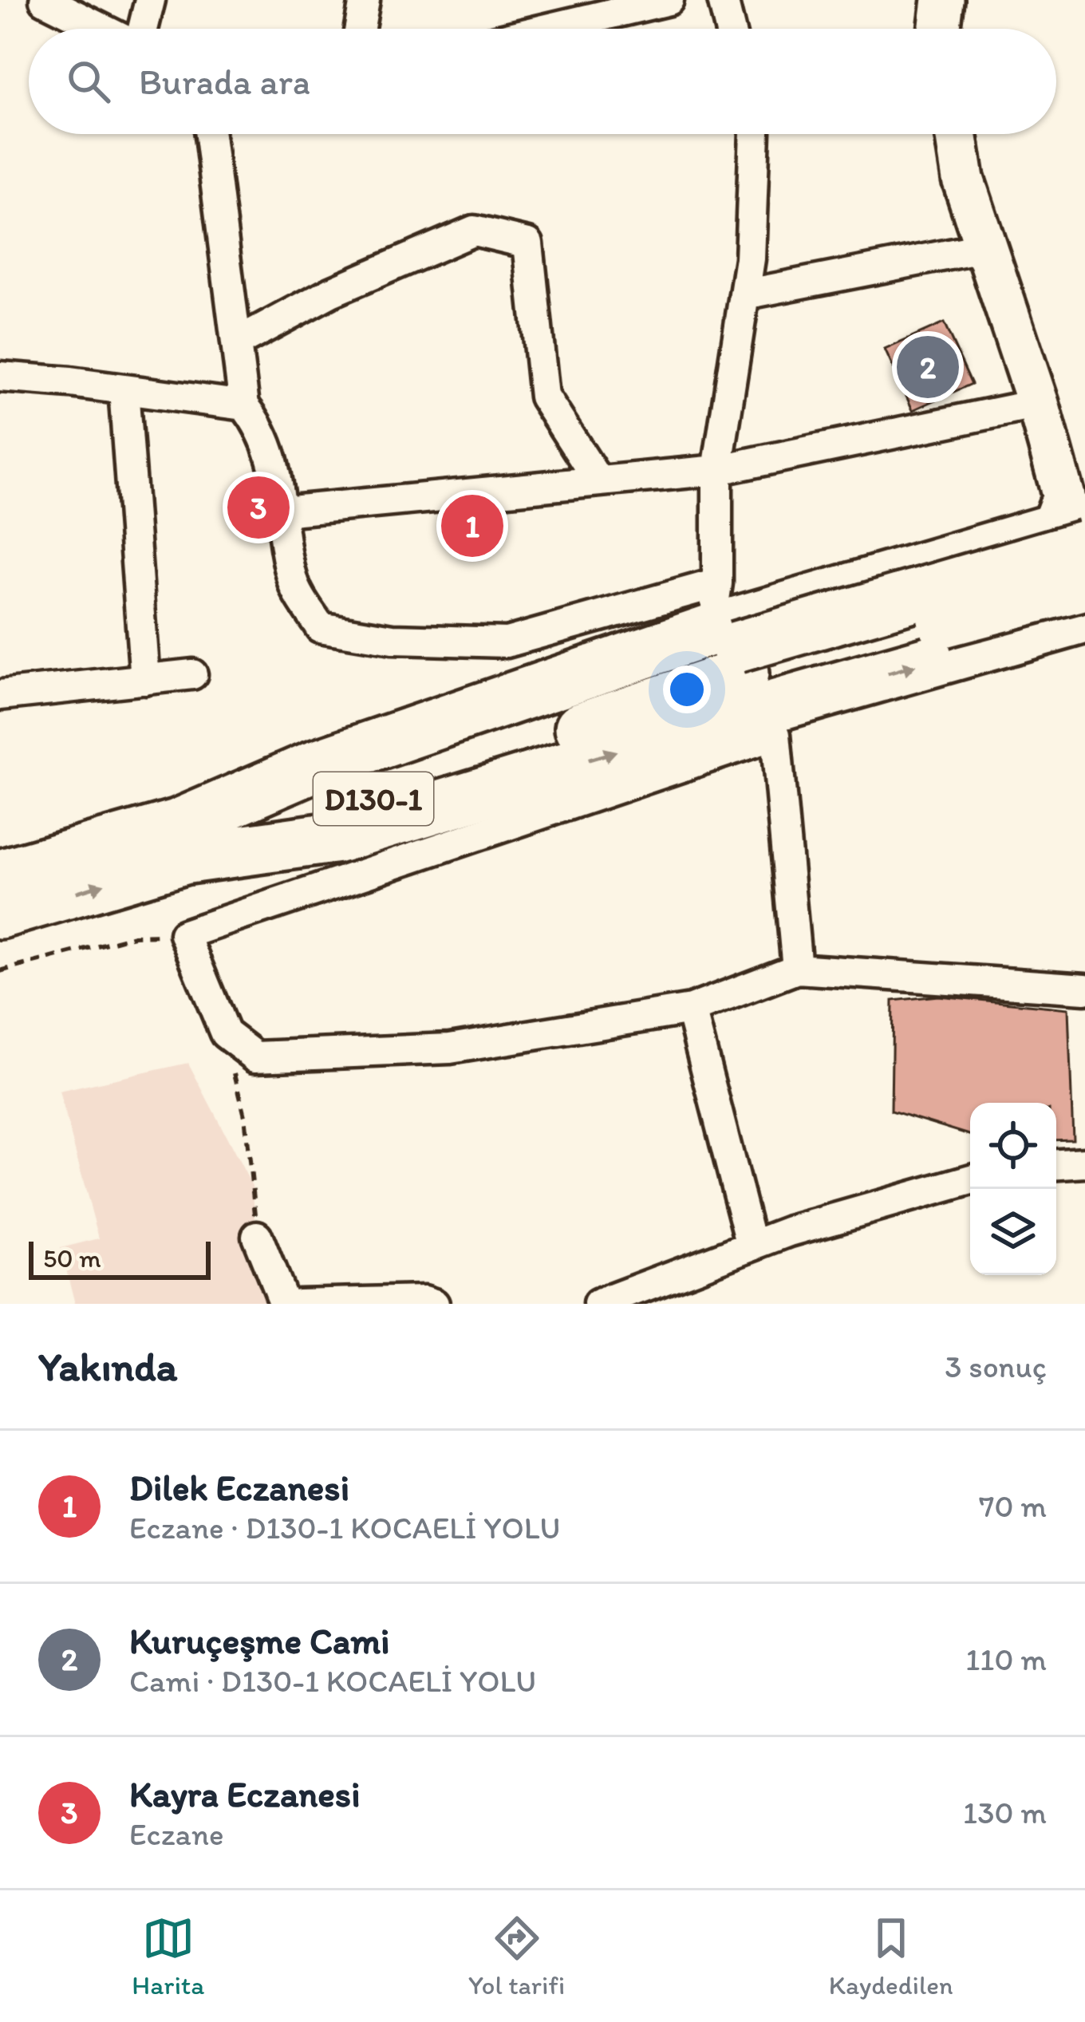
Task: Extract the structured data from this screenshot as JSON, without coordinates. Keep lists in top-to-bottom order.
{
  "streets": {
    "highway": ["D130-1"]
  },
  "scale_bar": "50 m",
  "page": {
    "search": "Burada ara",
    "pins": ["2", "3", "1"],
    "scale": "50 m",
    "heading": ["Yakında", "3 sonuç"],
    "list": [
      {
        "mark": "1",
        "name": "Dilek Eczanesi",
        "note": "Eczane · D130-1 KOCAELİ YOLU",
        "value": "70 m"
      },
      {
        "mark": "2",
        "name": "Kuruçeşme Cami",
        "note": "Cami · D130-1 KOCAELİ YOLU",
        "value": "110 m"
      },
      {
        "mark": "3",
        "name": "Kayra Eczanesi",
        "note": "Eczane",
        "value": "130 m"
      }
    ],
    "nav": ["Harita", "Yol tarifi", "Kaydedilen"]
  }
}
